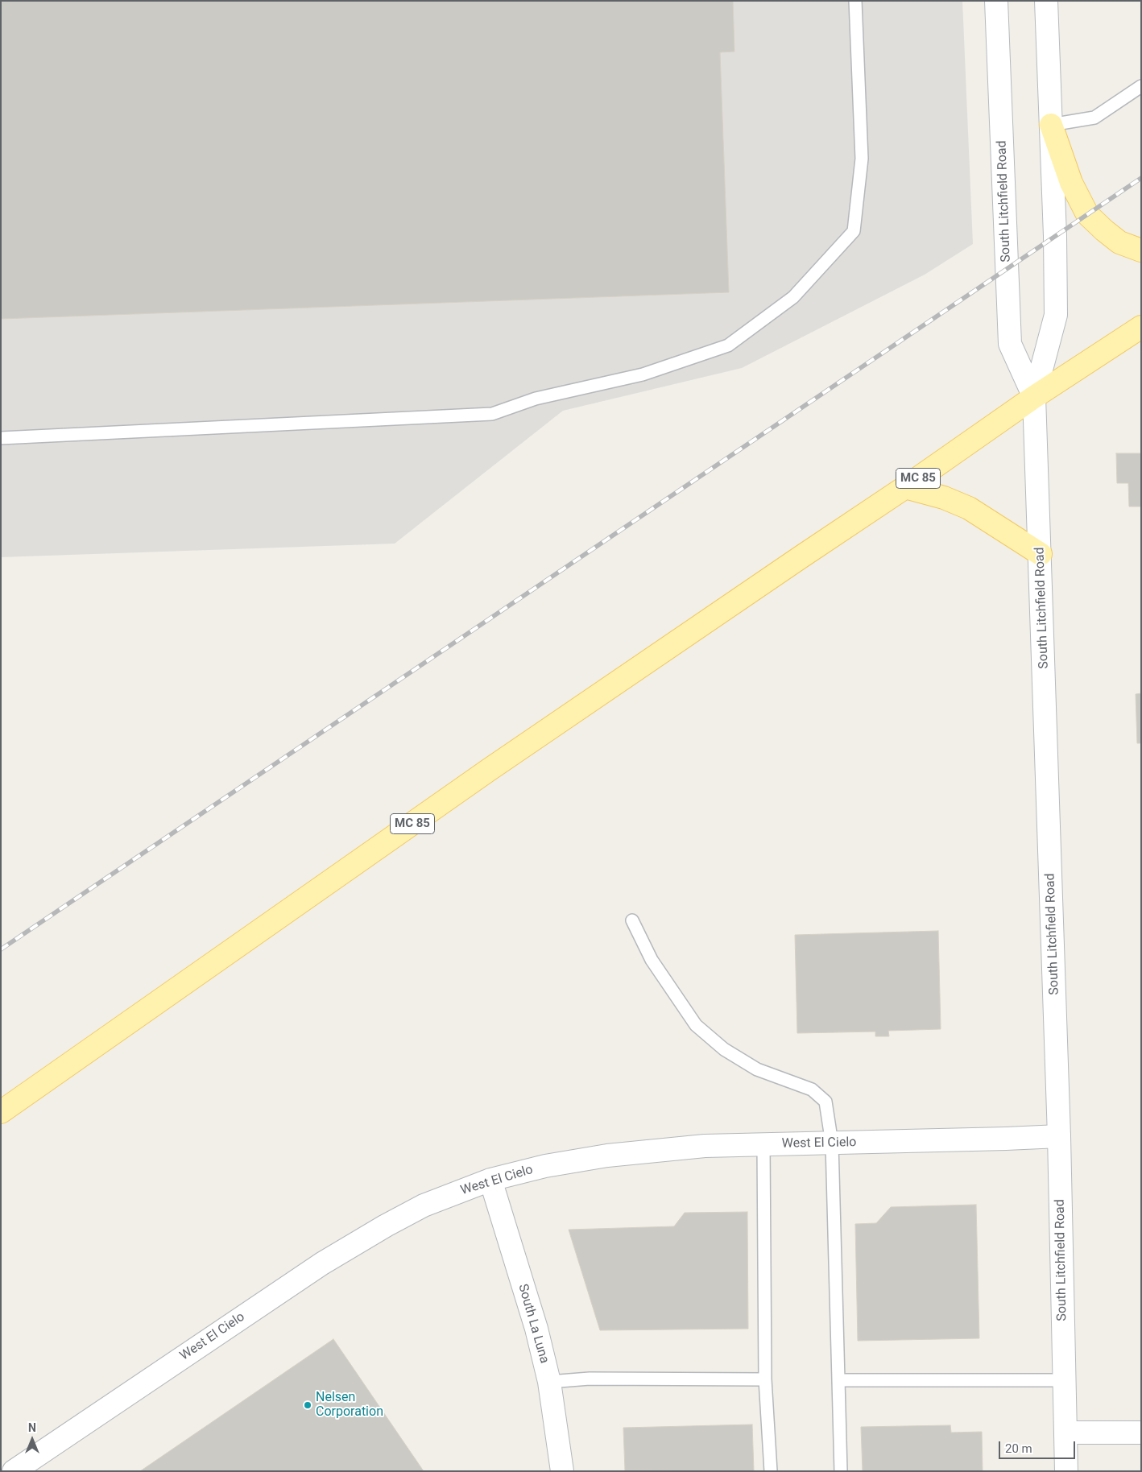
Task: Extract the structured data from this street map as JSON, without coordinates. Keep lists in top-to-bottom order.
{
  "streets": {
    "main road": [
      "South Litchfield Road",
      "MC 85",
      "West El Cielo",
      "South La Luna"
    ]
  },
  "crossings": [
    ["South Litchfield Road", "MC 85"],
    ["South Litchfield Road", "West El Cielo"],
    ["West El Cielo", "South La Luna"]
  ],
  "places": ["Nelsen Corporation"],
  "scale_bar": "20 m",
  "north": "top"
}
